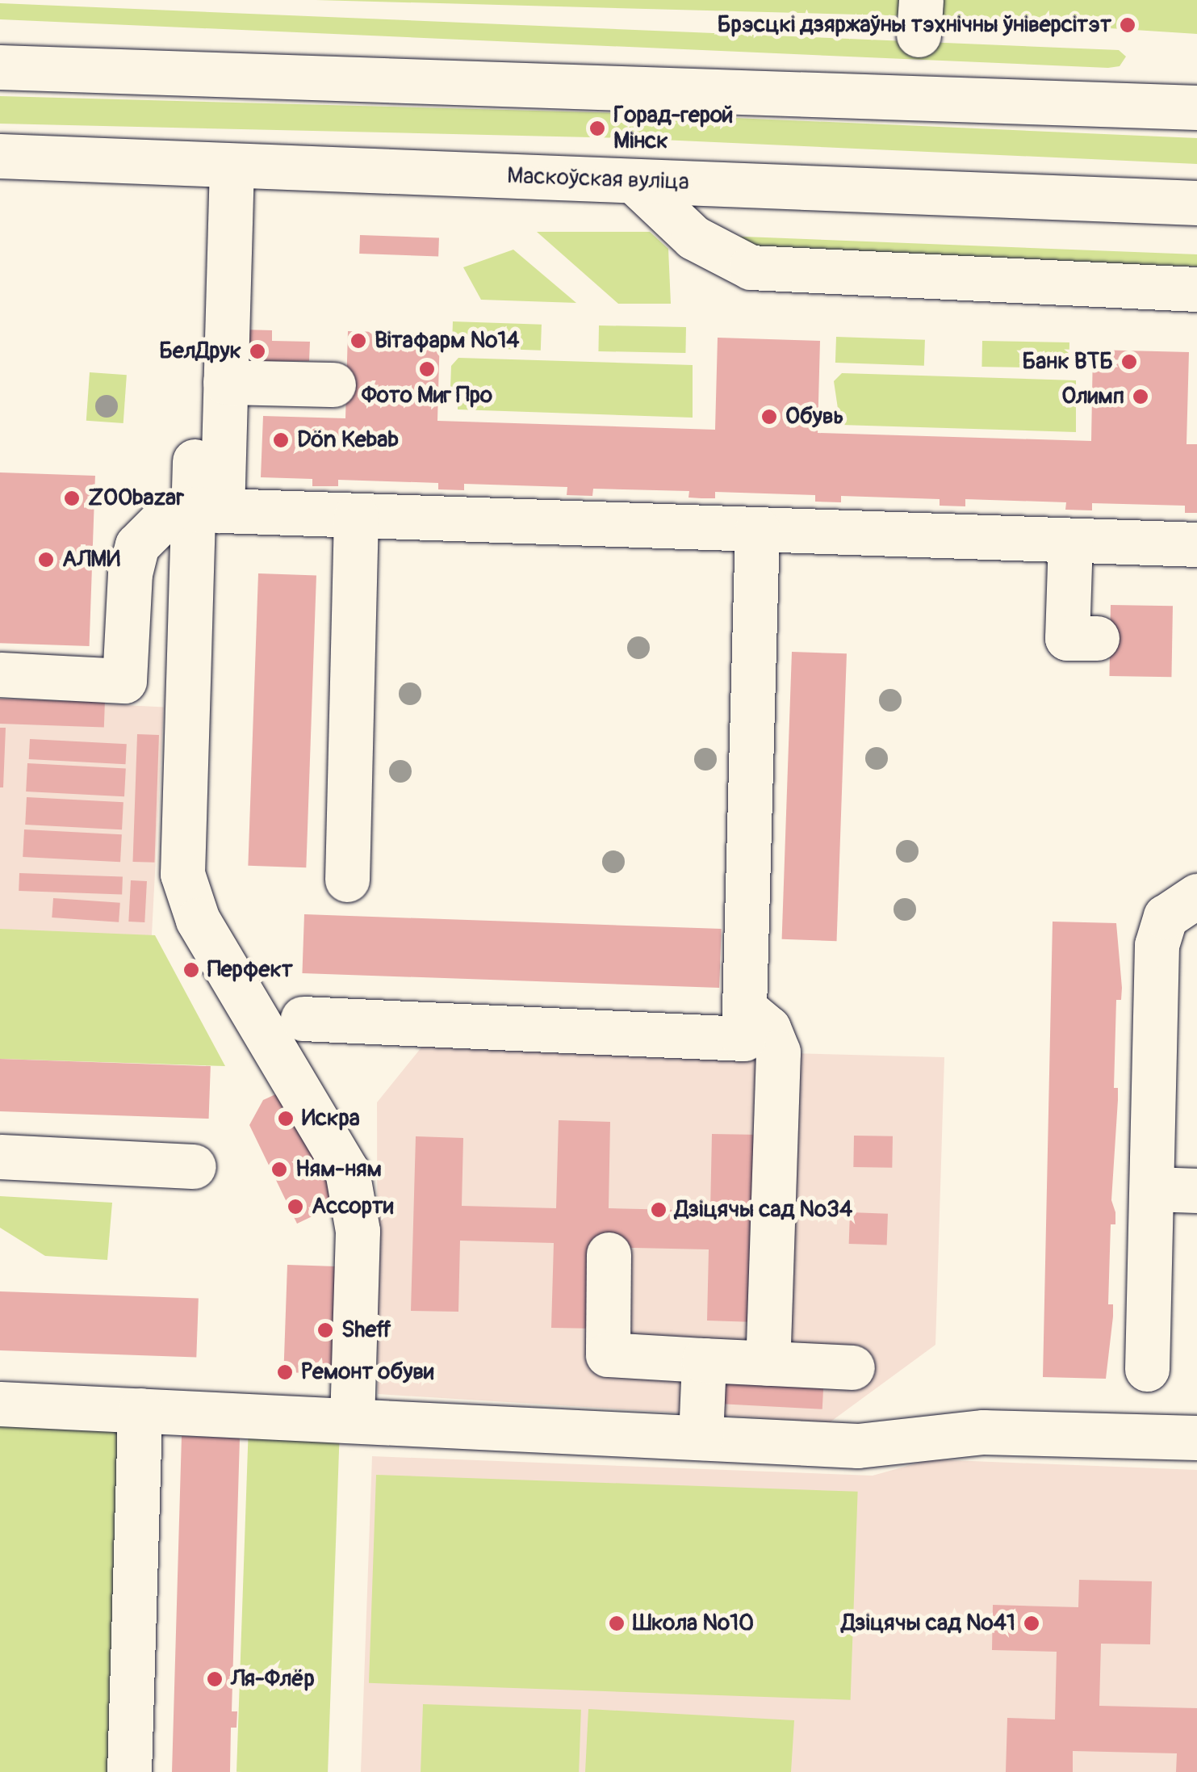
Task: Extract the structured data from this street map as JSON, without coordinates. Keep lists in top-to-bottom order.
{
  "streets": {
    "main road": ["Маскоўская вуліца"]
  },
  "places": [
    "Брэсцкі дзяржаўны тэхнічны ўніверсітэт",
    "Горад-герой Мінск",
    "Вітафарм №14",
    "БелДрук",
    "Банк ВТБ",
    "Фото Миг Про",
    "Олимп",
    "Обувь",
    "Dön Kebab",
    "ZOObazar",
    "АЛМИ",
    "Перфект",
    "Искра",
    "Ням-ням",
    "Ассорти",
    "Дзіцячы сад №34",
    "Sheff",
    "Ремонт обуви",
    "Школа №10",
    "Дзіцячы сад №41",
    "Ля-Флёр"
  ]
}
